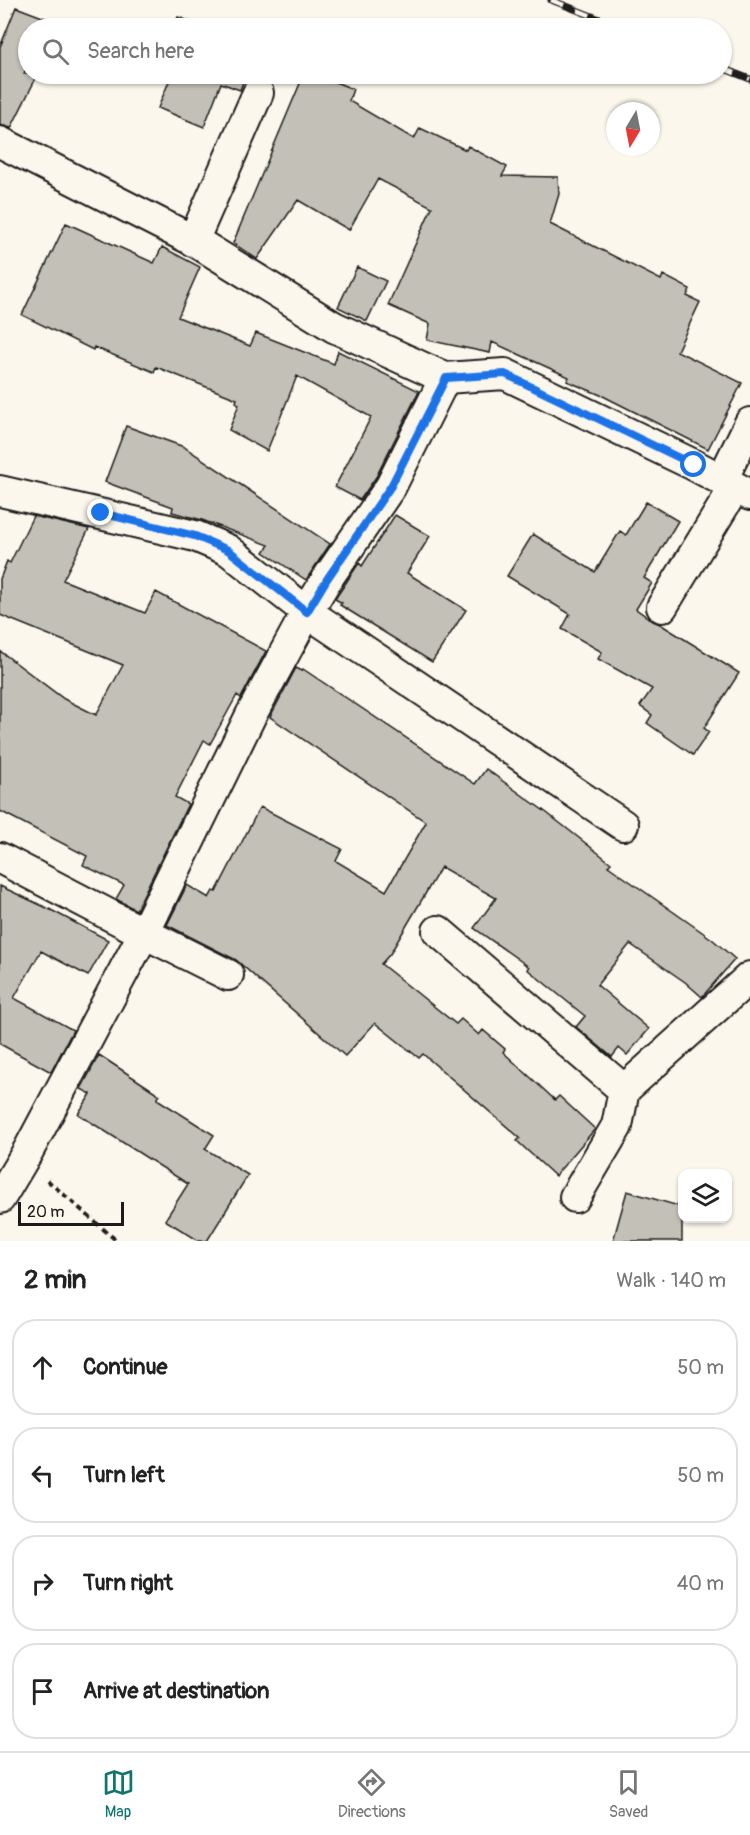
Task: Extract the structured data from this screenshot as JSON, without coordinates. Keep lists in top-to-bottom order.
{
  "scale_bar": "20 m",
  "north": "bottom",
  "page": {
    "search": "Search here",
    "scale": "20 m",
    "heading": ["2 min", "Walk · 140 m"],
    "list": [
      ["Continue", "50 m"],
      ["Turn left", "50 m"],
      ["Turn right", "40 m"],
      "Arrive at destination"
    ],
    "nav": ["Map", "Directions", "Saved"]
  }
}
